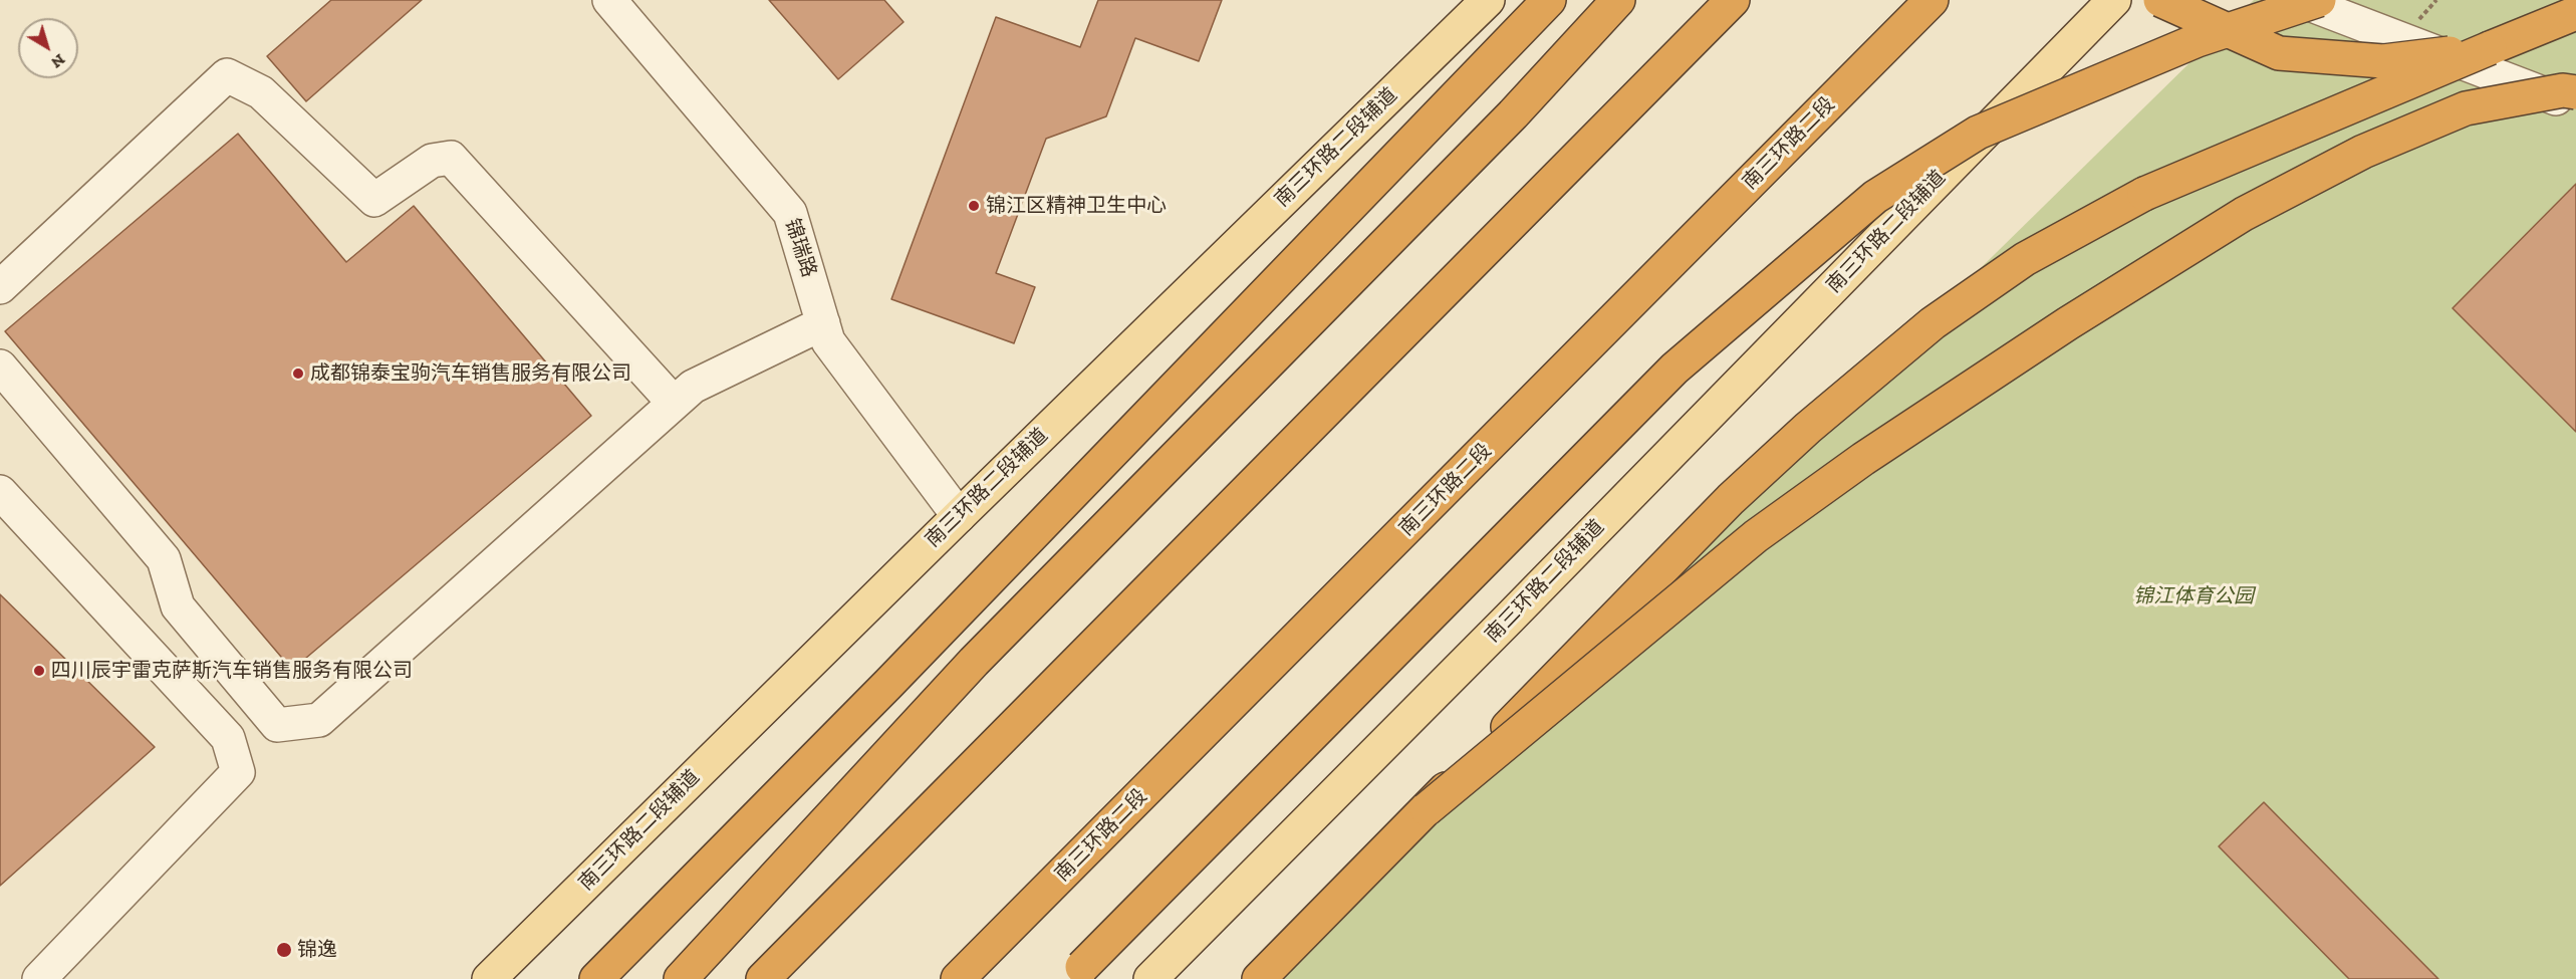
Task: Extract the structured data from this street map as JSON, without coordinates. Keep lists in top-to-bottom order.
{
  "streets": {
    "highway": ["南三环路二段"],
    "main road": ["南三环路二段辅道"],
    "street": ["锦瑞路"]
  },
  "crossings": [
    ["南三环路二段辅道", "锦瑞路"]
  ],
  "parks": ["锦江体育公园"],
  "places": [
    "锦江区精神卫生中心",
    "成都锦泰宝驹汽车销售服务有限公司",
    "四川辰宇雷克萨斯汽车销售服务有限公司",
    "锦逸"
  ],
  "north": "bottom right"
}
